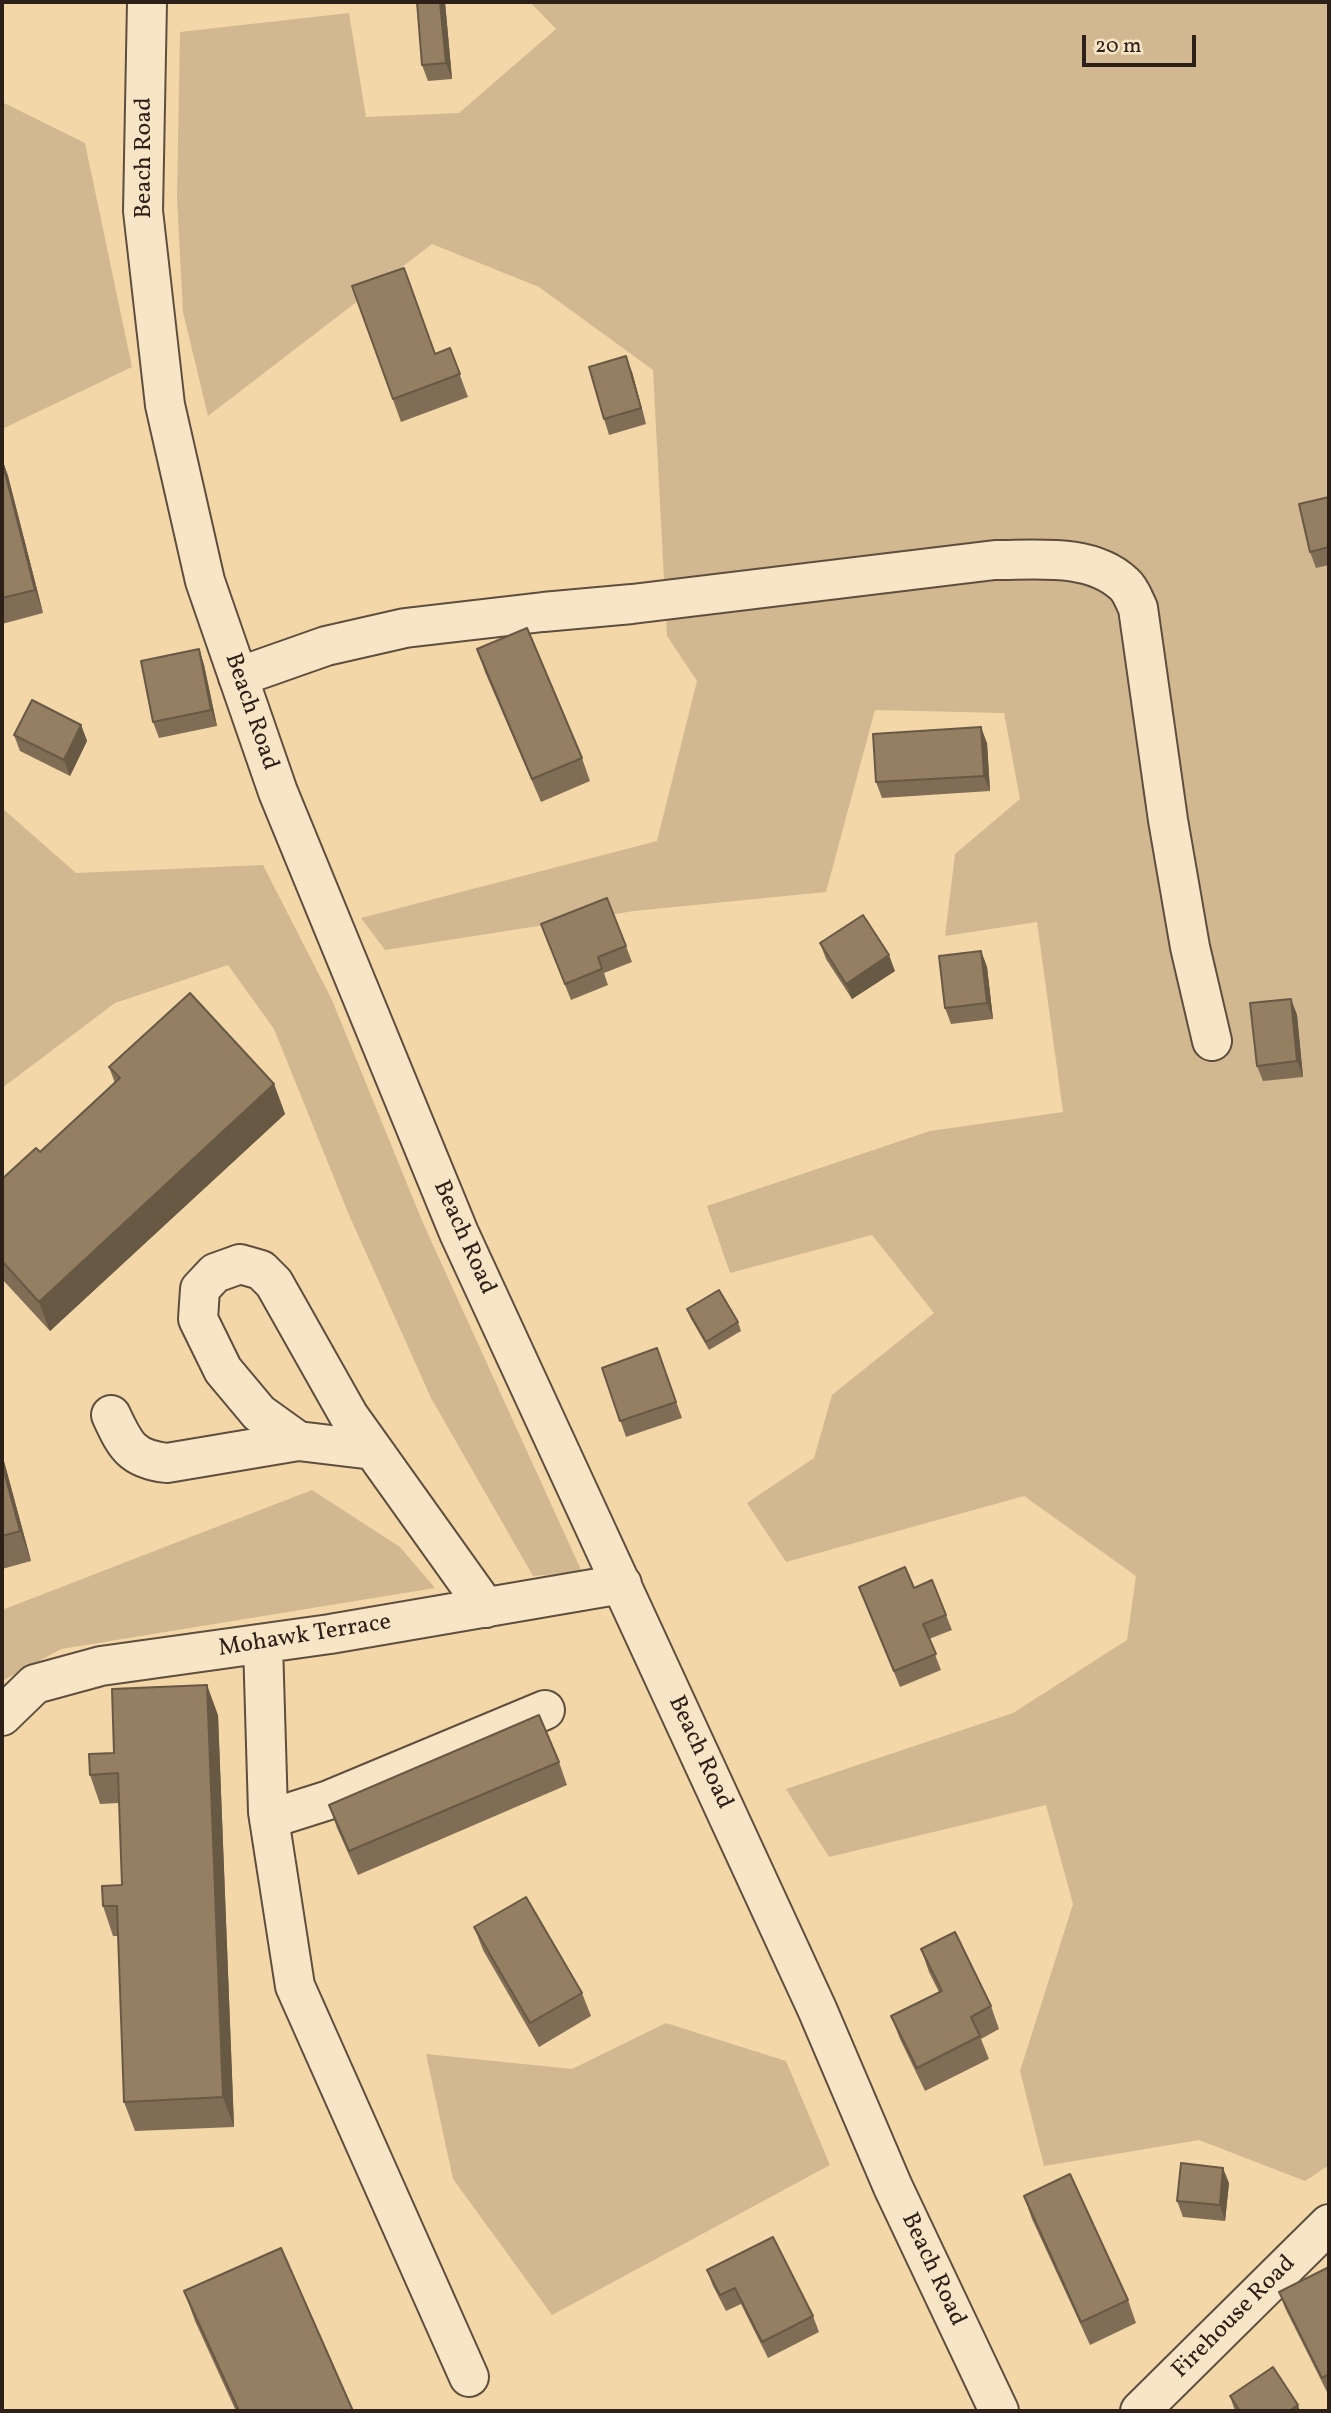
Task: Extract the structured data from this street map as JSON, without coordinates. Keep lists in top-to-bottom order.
{
  "streets": {
    "street": ["Beach Road", "Mohawk Terrace", "Firehouse Road"]
  },
  "crossings": [
    ["Beach Road", "Mohawk Terrace"]
  ],
  "scale_bar": "20 m"
}
